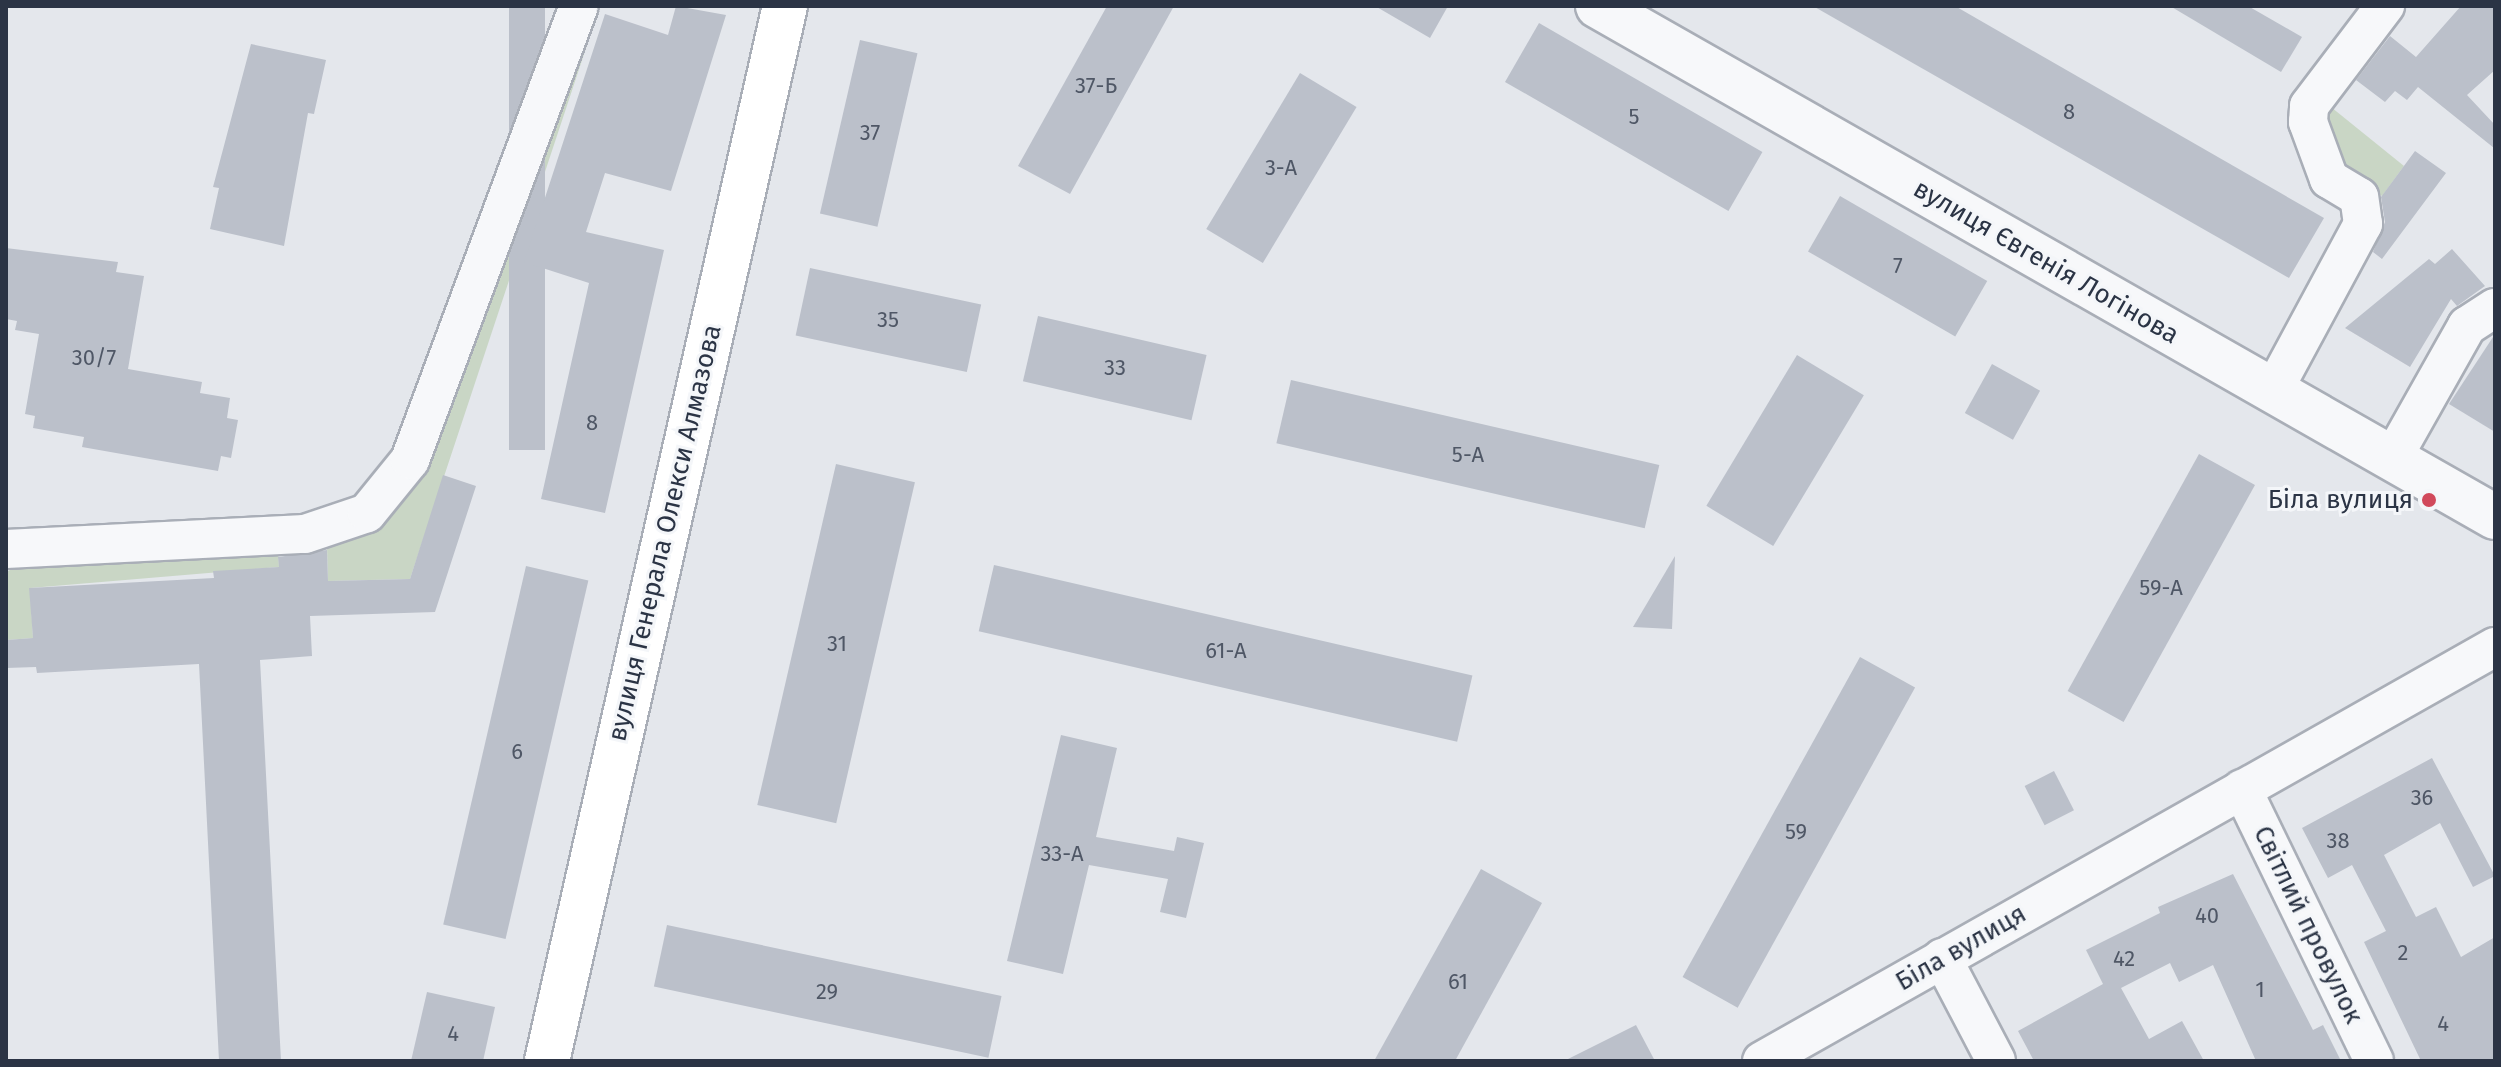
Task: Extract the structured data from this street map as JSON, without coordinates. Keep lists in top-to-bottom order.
{
  "streets": {
    "main road": ["вулиця Генерала Олекси Алмазова"],
    "street": ["вулиця Євгенія Логінова", "Світлий провулок", "Біла вулиця"]
  },
  "crossings": [
    ["Світлий провулок", "Біла вулиця"]
  ],
  "places": ["Біла вулиця"],
  "house_numbers": [
    "37-Б",
    "8",
    "5",
    "37",
    "3-А",
    "7",
    "35",
    "30/7",
    "33",
    "8",
    "5-А",
    "59-А",
    "31",
    "61-А",
    "6",
    "36",
    "59",
    "38",
    "33-А",
    "40",
    "2",
    "42",
    "61",
    "1",
    "29",
    "4",
    "4"
  ]
}
